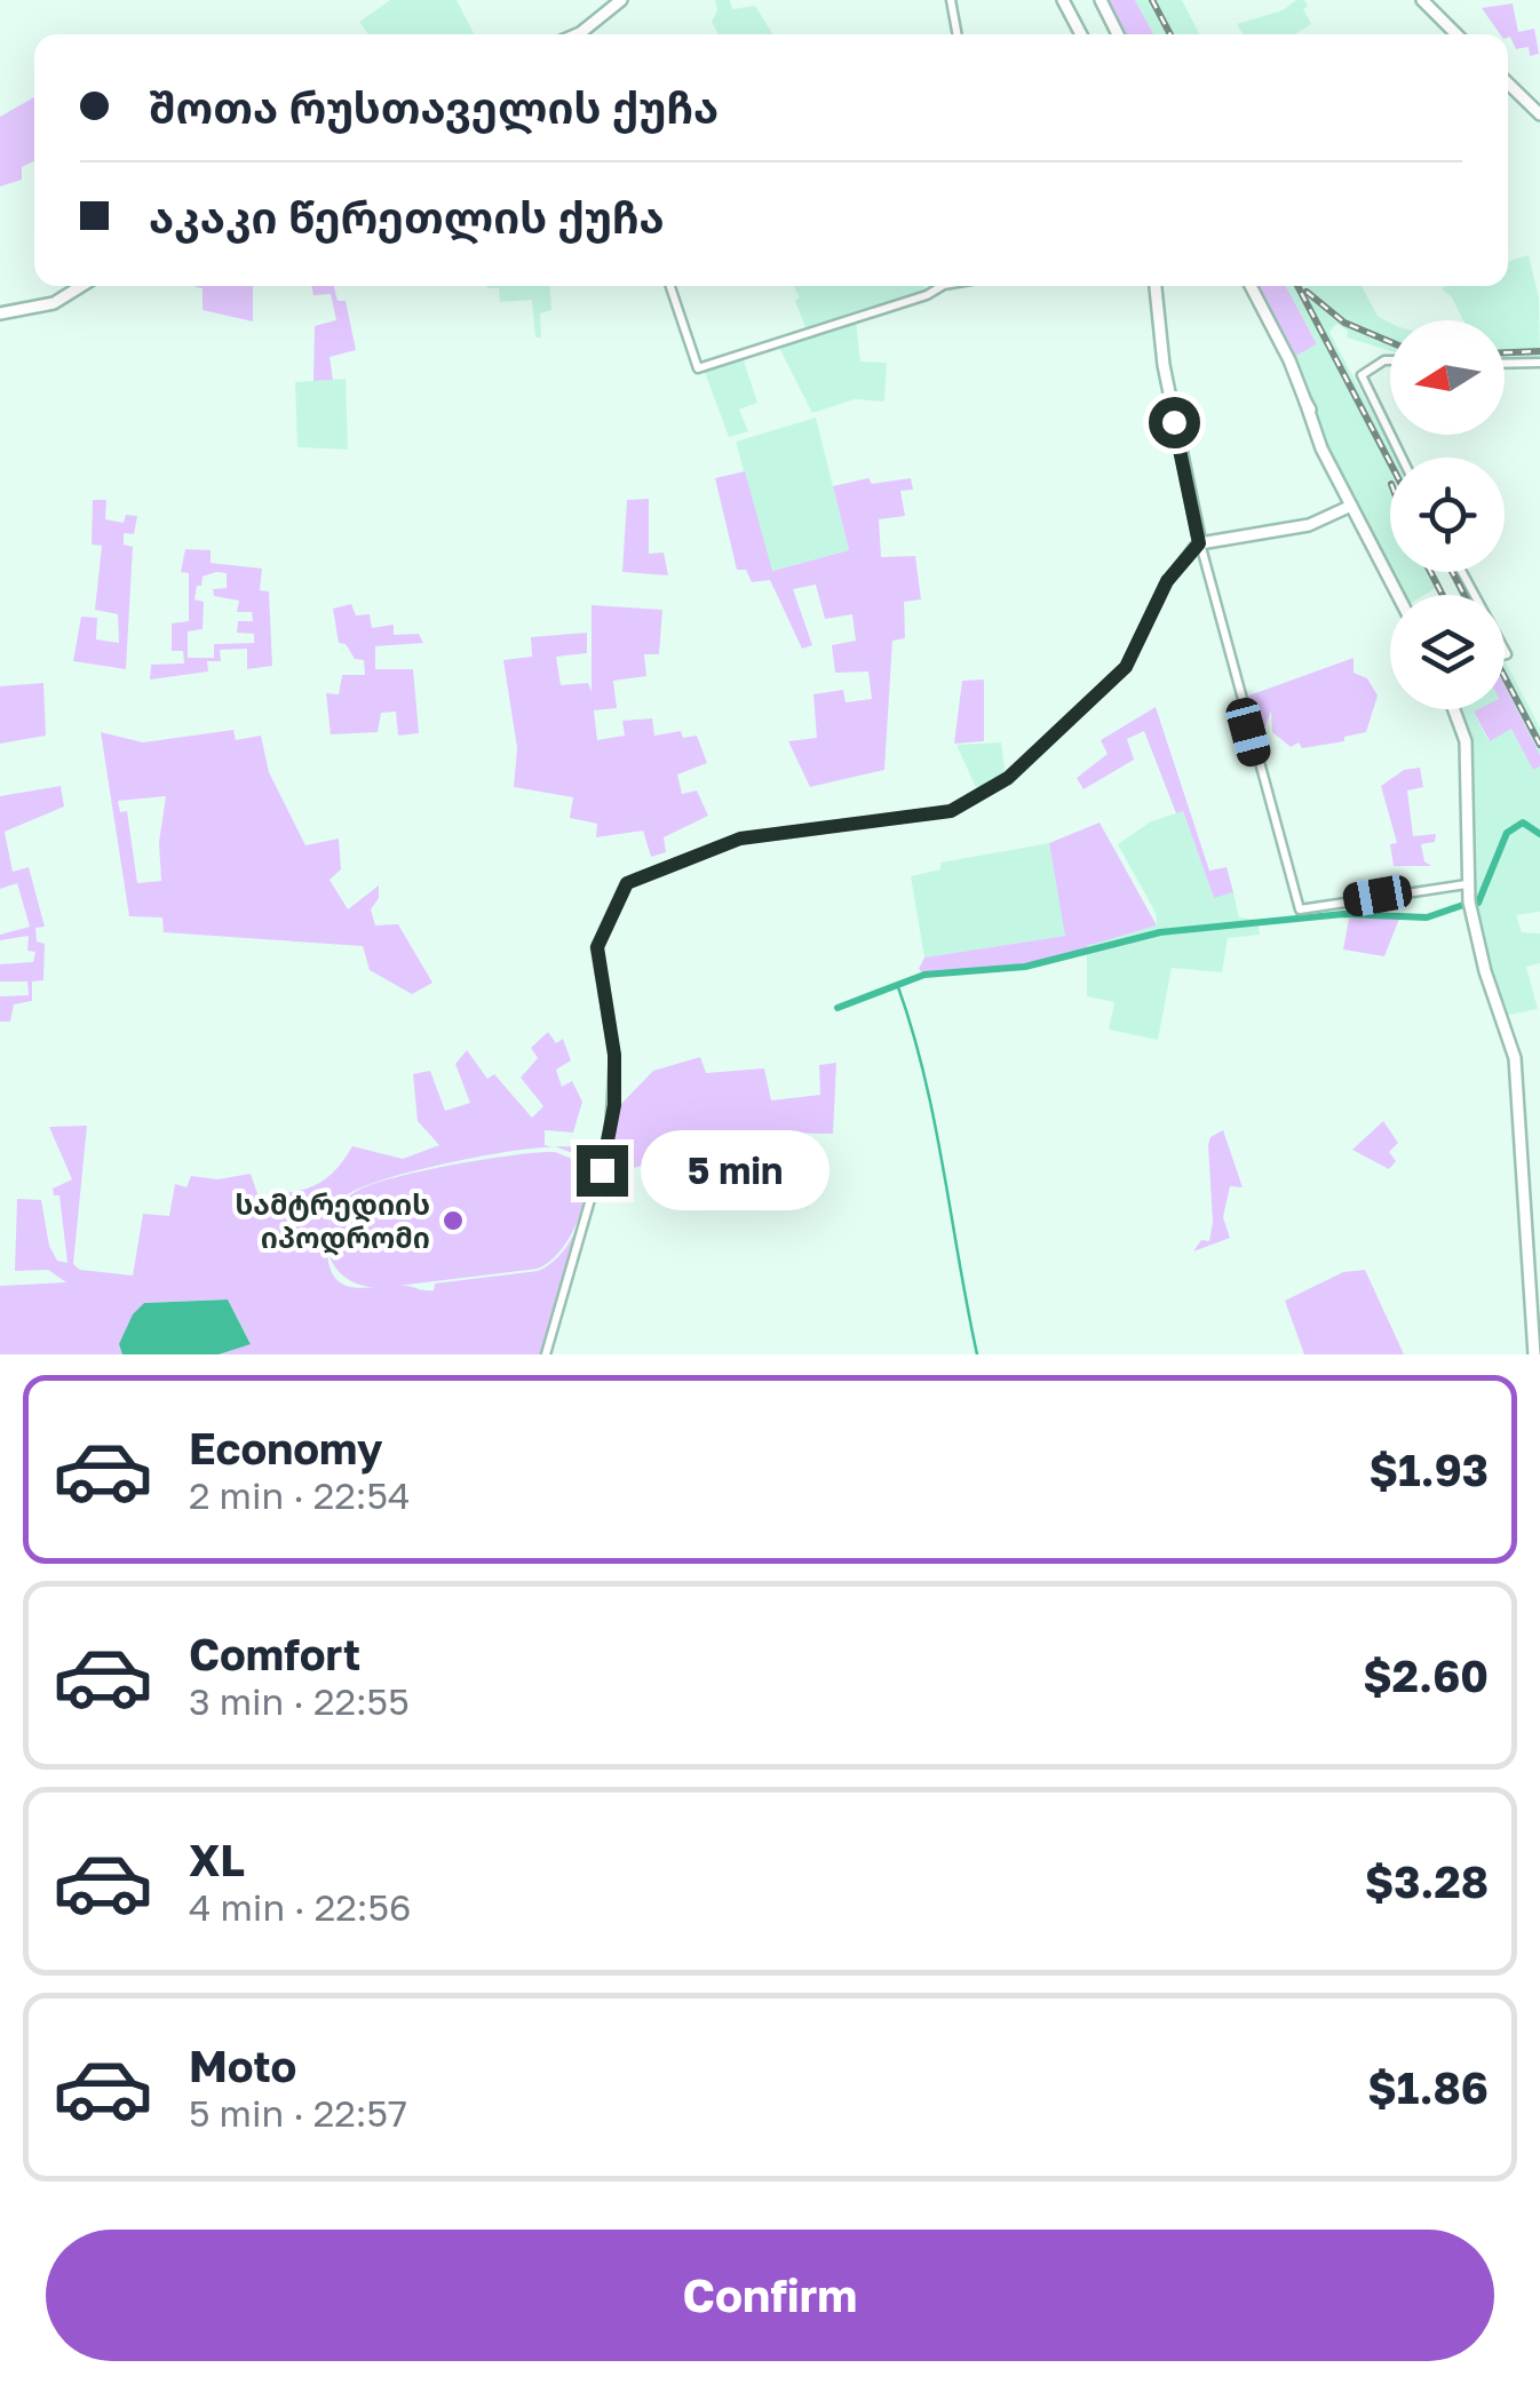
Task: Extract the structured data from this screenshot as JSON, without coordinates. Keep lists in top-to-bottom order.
{
  "places": ["სამტრედიის იპოდრომი"],
  "north": "left",
  "page": {
    "banner": ["შოთა რუსთაველის ქუჩა", "აკაკი წერეთლის ქუჩა"],
    "bubble": "5 min",
    "list": [
      {
        "name": "Economy",
        "note": "2 min · 22:54",
        "value": "$1.93"
      },
      {
        "name": "Comfort",
        "note": "3 min · 22:55",
        "value": "$2.60"
      },
      {
        "name": "XL",
        "note": "4 min · 22:56",
        "value": "$3.28"
      },
      {
        "name": "Moto",
        "note": "5 min · 22:57",
        "value": "$1.86"
      }
    ],
    "buttons": "Confirm"
  }
}
